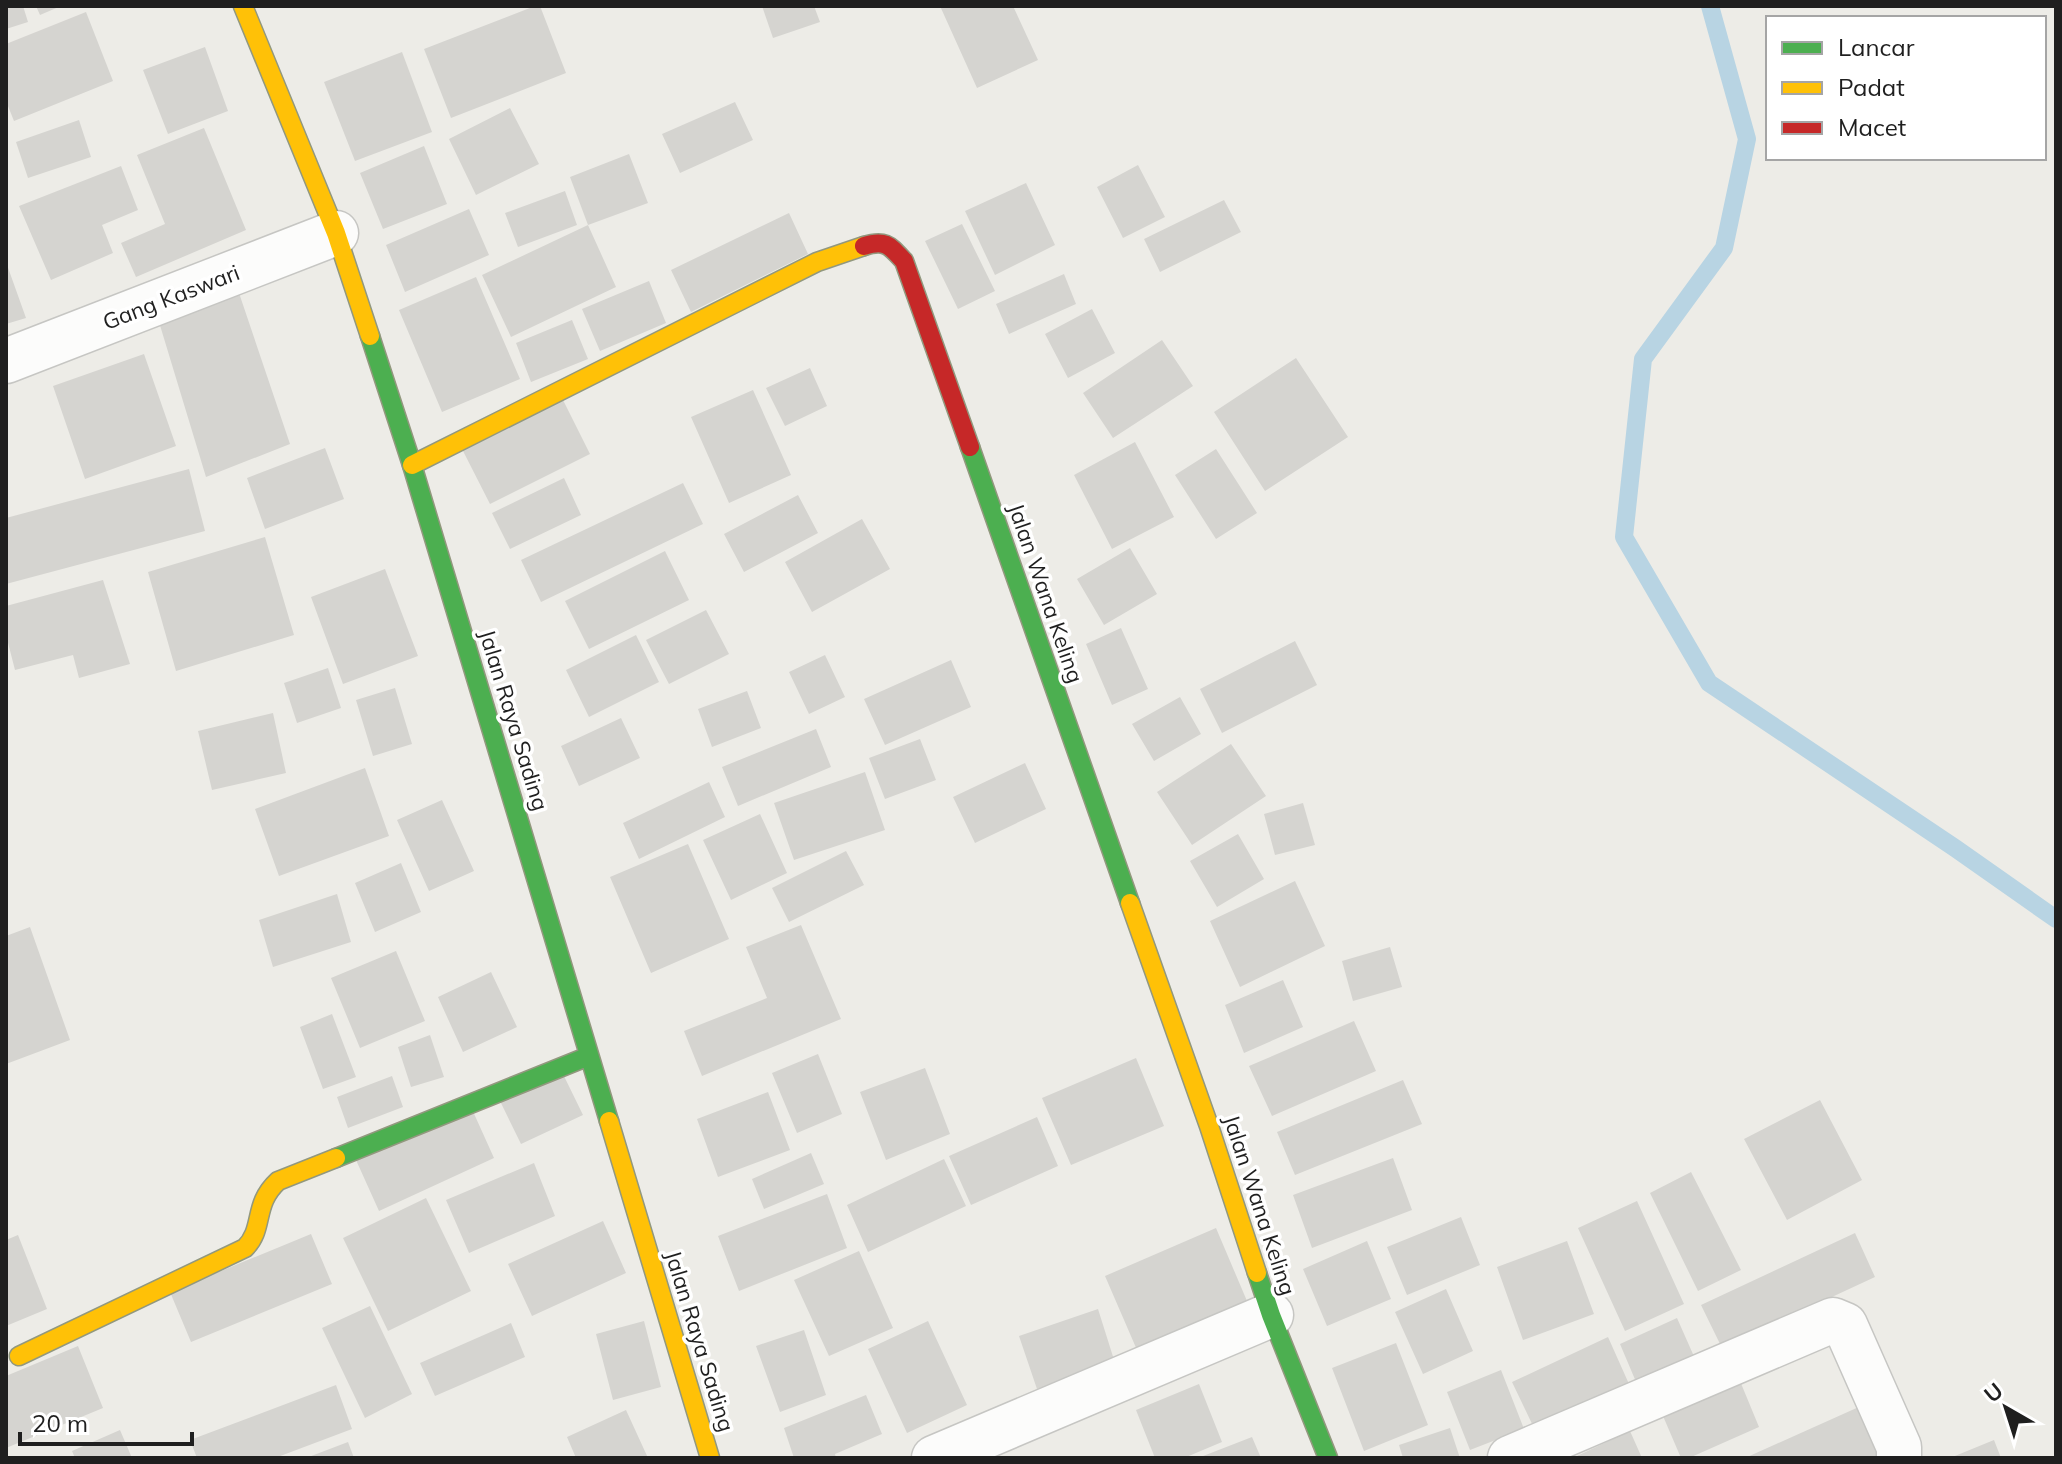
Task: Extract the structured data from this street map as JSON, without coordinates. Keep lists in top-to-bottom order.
{
  "streets": {
    "street": ["Gang Kaswari", "Jalan Wana Keling", "Jalan Raya Sading"]
  },
  "crossings": [
    ["Gang Kaswari", "Jalan Raya Sading"],
    ["Jalan Wana Keling", "Jalan Raya Sading"]
  ],
  "legend": ["Lancar", "Padat", "Macet"],
  "scale_bar": "20 m",
  "north": "top left"
}
